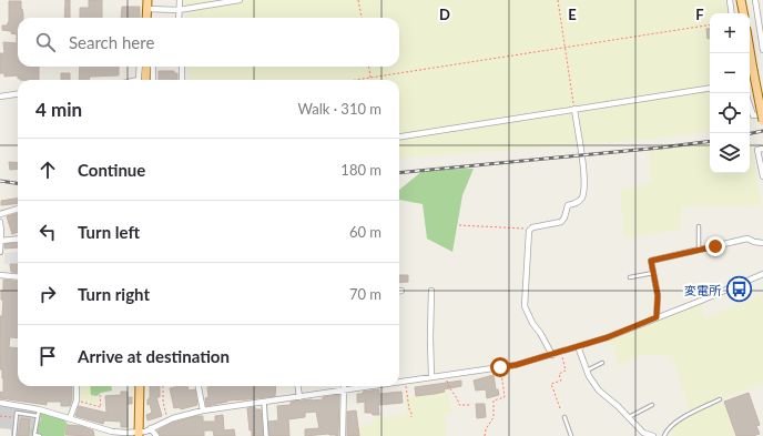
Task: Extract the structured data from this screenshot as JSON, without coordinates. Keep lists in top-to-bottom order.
{
  "places": {
    "bus stop": ["変電所"]
  },
  "page": {
    "map_buttons": ["+", "−"],
    "search": "Search here",
    "heading": ["4 min", "Walk · 310 m"],
    "list": [
      ["Continue", "180 m"],
      ["Turn left", "60 m"],
      ["Turn right", "70 m"],
      "Arrive at destination"
    ]
  },
  "grid": {
    "columns": ["D", "E", "F"]
  }
}
